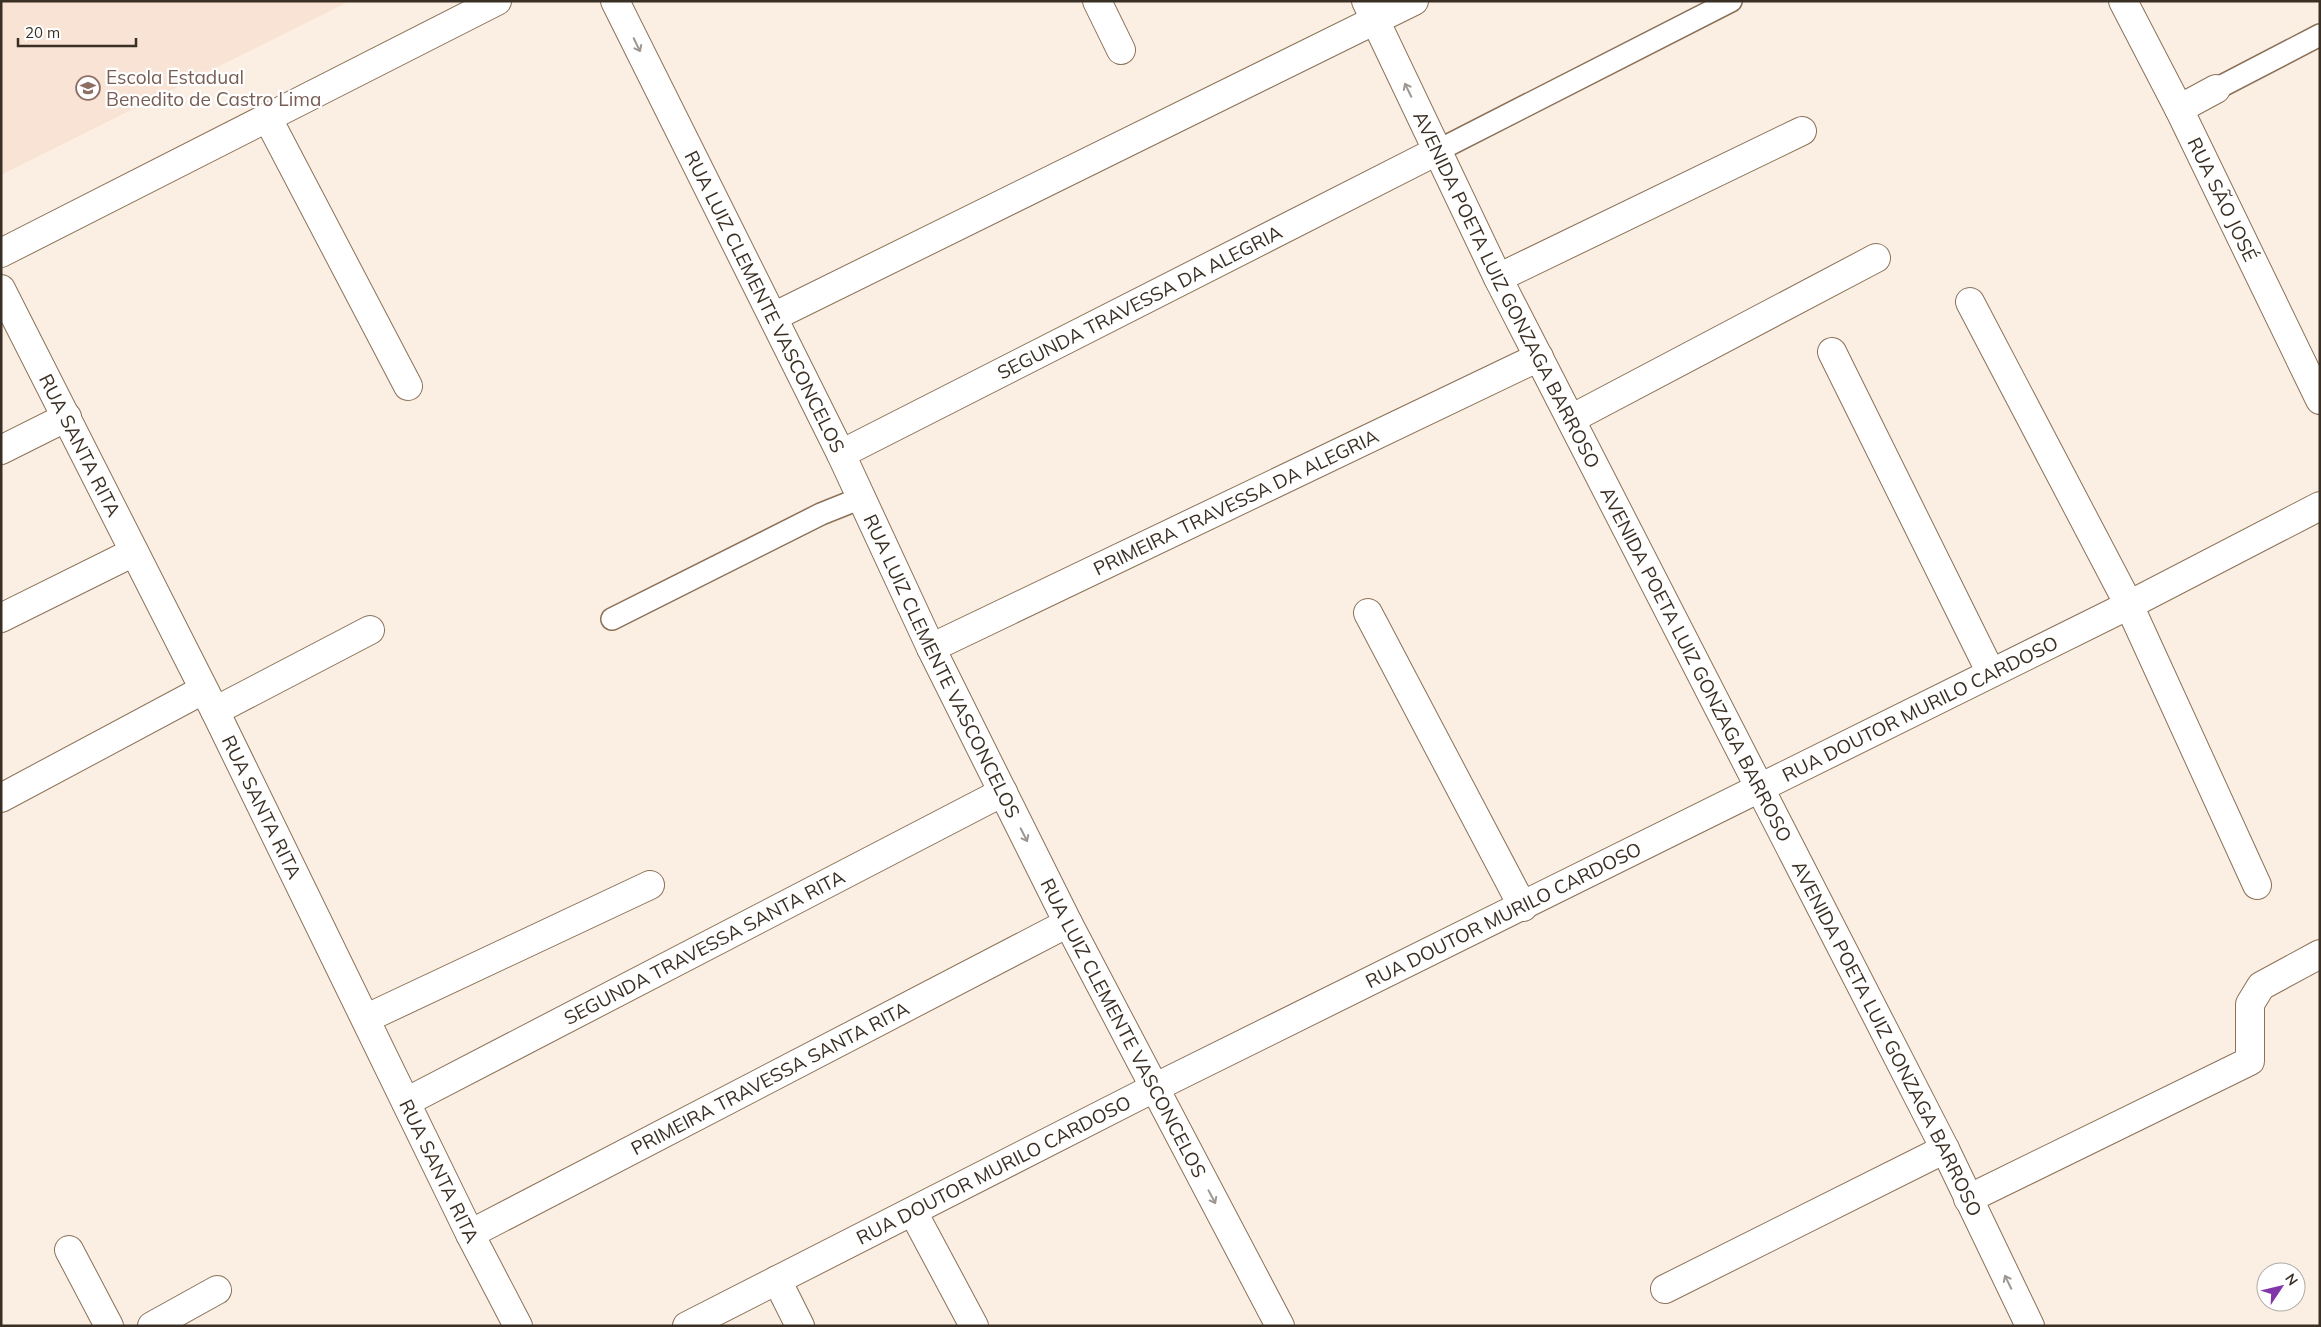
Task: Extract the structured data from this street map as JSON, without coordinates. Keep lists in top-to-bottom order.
{
  "streets": {
    "street": [
      "RUA SÃO JOSÉ",
      "AVENIDA POETA LUIZ GONZAGA BARROSO",
      "RUA LUIZ CLEMENTE VASCONCELOS",
      "SEGUNDA TRAVESSA DA ALEGRIA",
      "RUA SANTA RITA",
      "PRIMEIRA TRAVESSA DA ALEGRIA",
      "RUA DOUTOR MURILO CARDOSO",
      "SEGUNDA TRAVESSA SANTA RITA",
      "PRIMEIRA TRAVESSA SANTA RITA"
    ]
  },
  "crossings": [
    ["AVENIDA POETA LUIZ GONZAGA BARROSO", "SEGUNDA TRAVESSA DA ALEGRIA"],
    ["AVENIDA POETA LUIZ GONZAGA BARROSO", "PRIMEIRA TRAVESSA DA ALEGRIA"],
    ["AVENIDA POETA LUIZ GONZAGA BARROSO", "RUA DOUTOR MURILO CARDOSO"],
    ["RUA LUIZ CLEMENTE VASCONCELOS", "SEGUNDA TRAVESSA DA ALEGRIA"],
    ["RUA LUIZ CLEMENTE VASCONCELOS", "PRIMEIRA TRAVESSA DA ALEGRIA"],
    ["RUA LUIZ CLEMENTE VASCONCELOS", "RUA DOUTOR MURILO CARDOSO"],
    ["RUA LUIZ CLEMENTE VASCONCELOS", "SEGUNDA TRAVESSA SANTA RITA"],
    ["RUA LUIZ CLEMENTE VASCONCELOS", "PRIMEIRA TRAVESSA SANTA RITA"],
    ["RUA SANTA RITA", "SEGUNDA TRAVESSA SANTA RITA"],
    ["RUA SANTA RITA", "PRIMEIRA TRAVESSA SANTA RITA"]
  ],
  "one_way": ["RUA LUIZ CLEMENTE VASCONCELOS"],
  "places": {
    "school or university": ["Escola Estadual Benedito de Castro Lima"]
  },
  "scale_bar": "20 m",
  "north": "top right"
}
